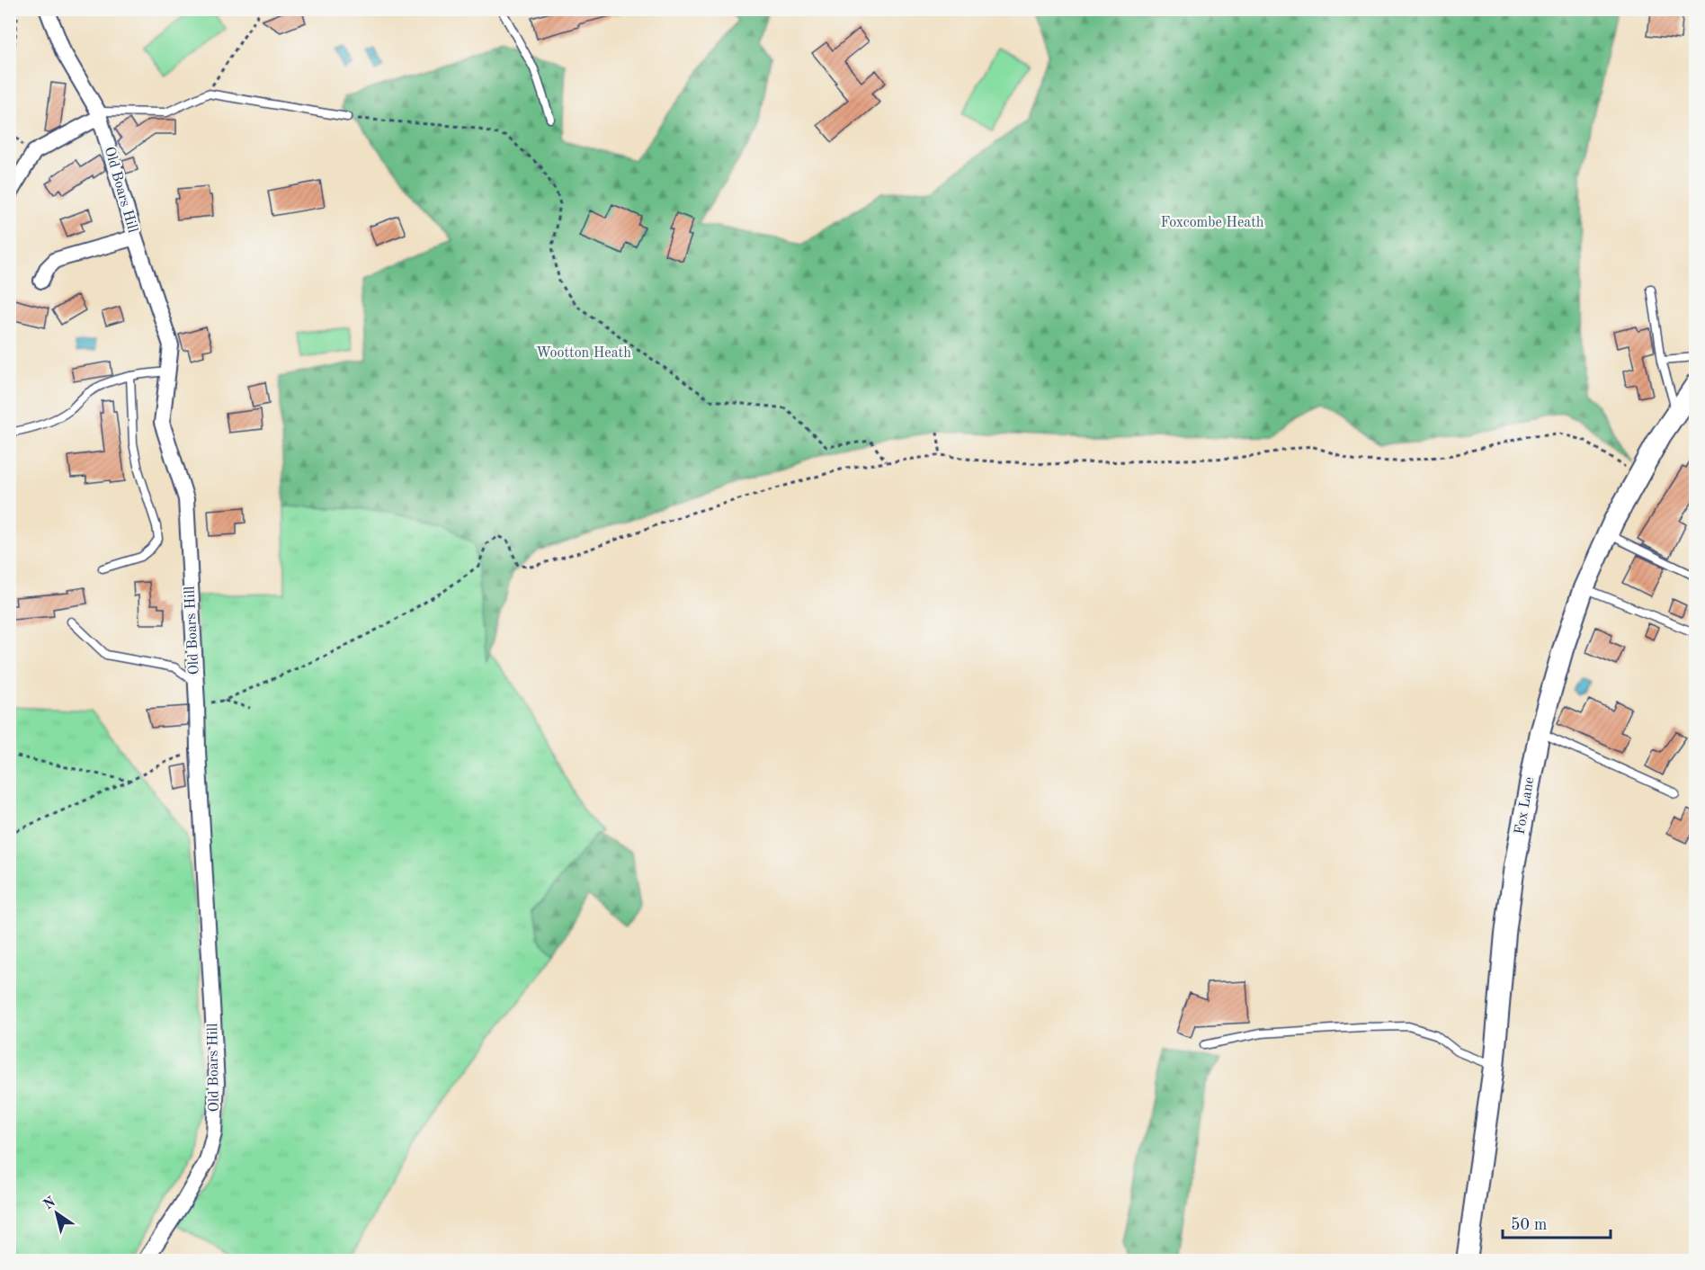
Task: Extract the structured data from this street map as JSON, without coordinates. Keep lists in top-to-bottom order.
{
  "streets": {
    "street": ["Old Boars Hill", "Fox Lane"]
  },
  "parks": ["Foxcombe Heath", "Wootton Heath"],
  "scale_bar": "50 m",
  "north": "top left"
}
